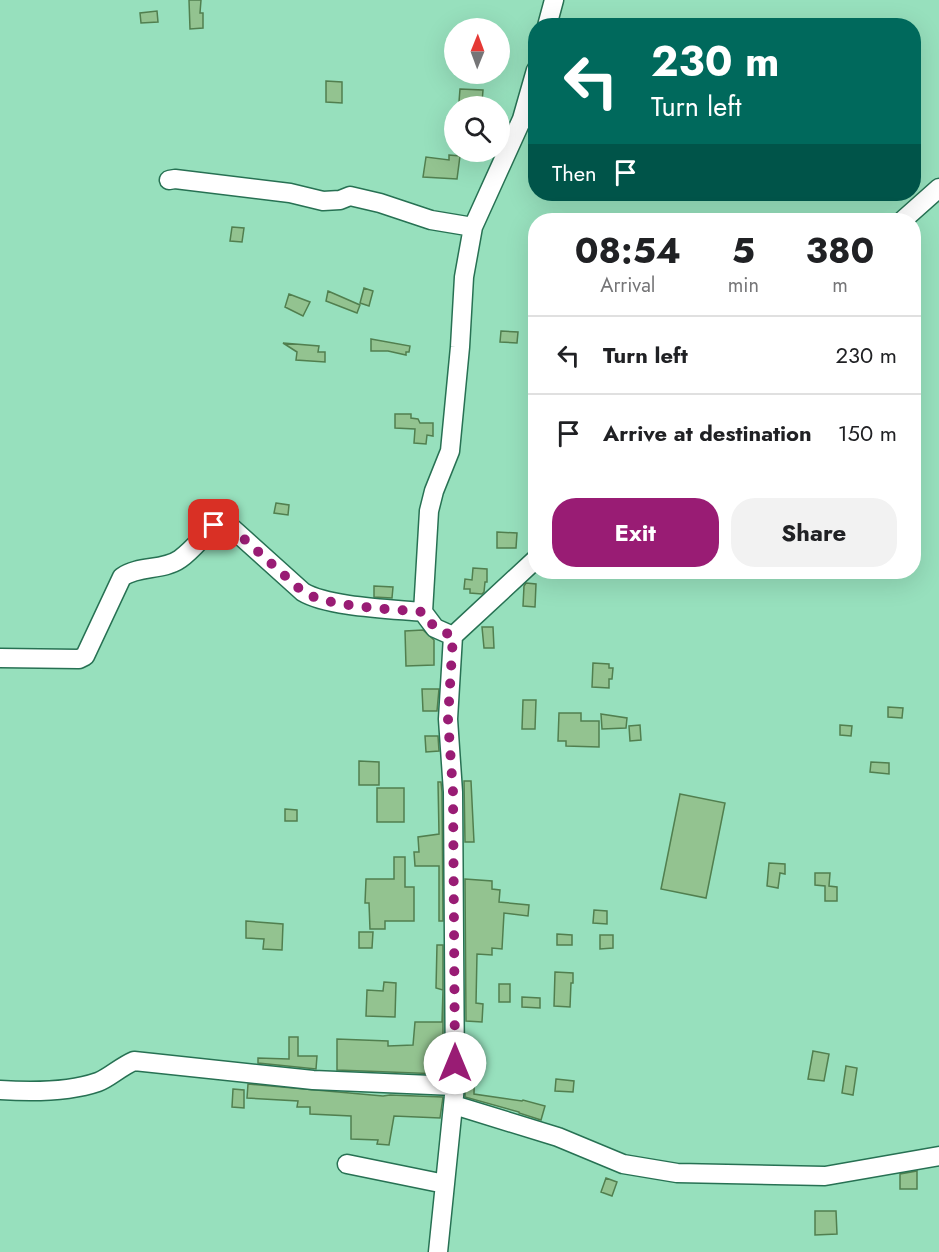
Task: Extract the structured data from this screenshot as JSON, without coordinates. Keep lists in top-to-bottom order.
{
  "north": "top",
  "page": {
    "turn": ["230 m", "Turn left"],
    "then": "Then",
    "eta": [
      "08:54",
      "Arrival",
      "5",
      "min",
      "380",
      "m"
    ],
    "list": [
      {
        "name": "Turn left",
        "value": "230 m"
      },
      {
        "name": "Arrive at destination",
        "value": "150 m"
      }
    ],
    "buttons": ["Exit", "Share"]
  }
}
